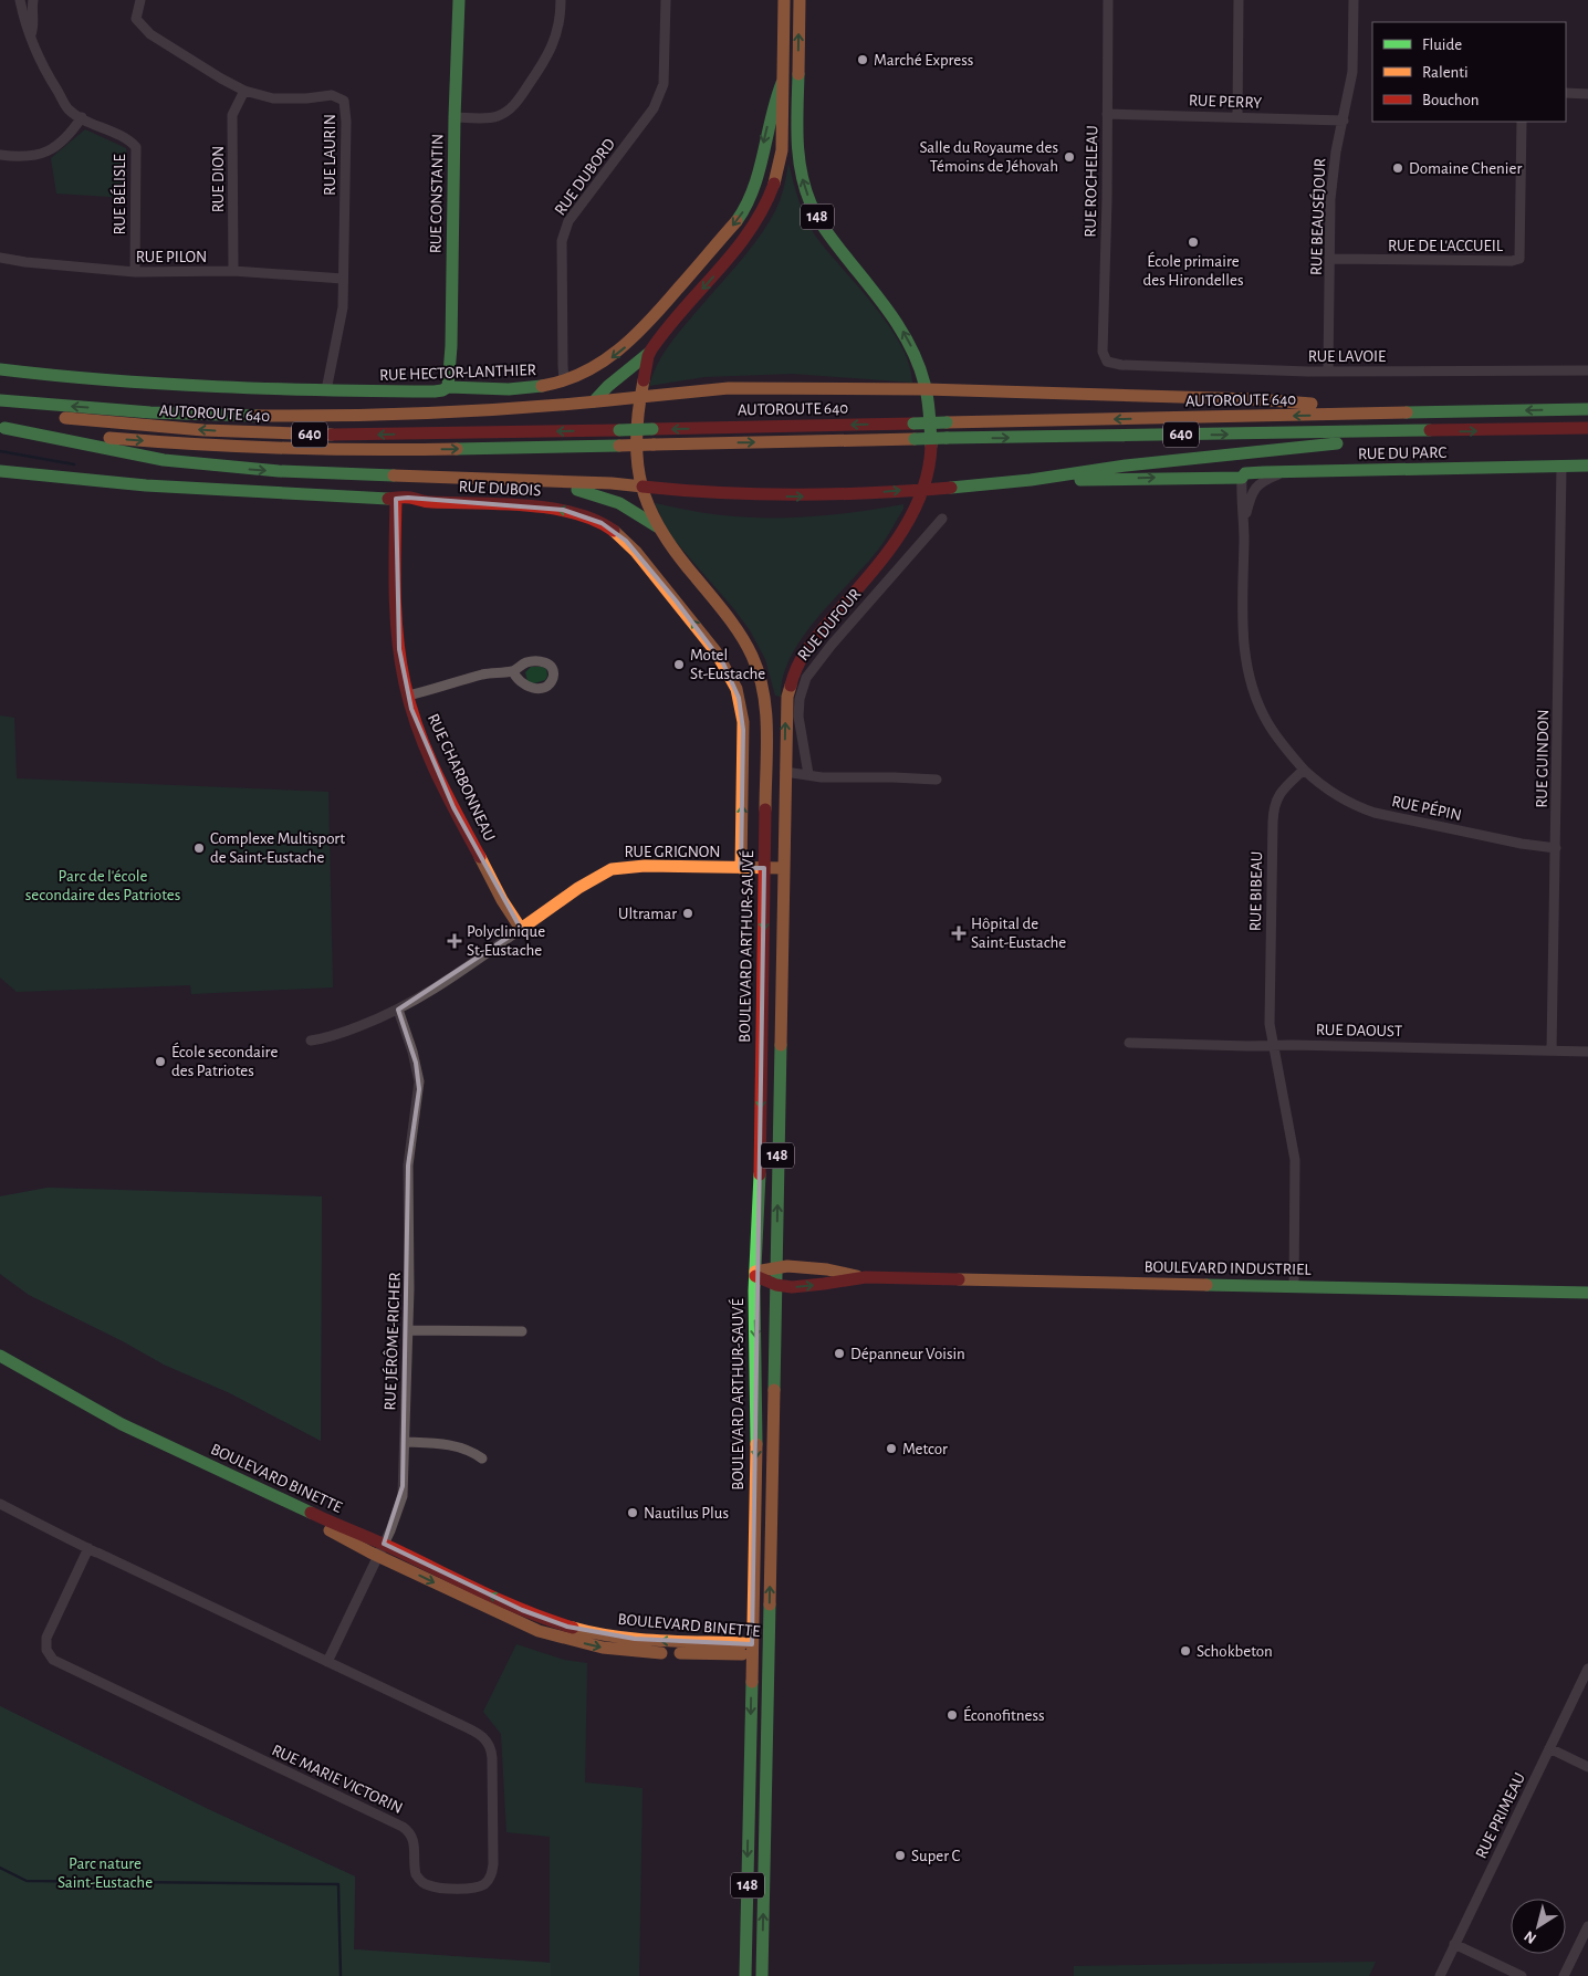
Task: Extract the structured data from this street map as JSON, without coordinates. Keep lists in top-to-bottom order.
{
  "streets": {
    "main road": [
      "RUE CONSTANTIN",
      "148",
      "RUE HECTOR-LANTHIER",
      "AUTOROUTE 640",
      "640",
      "RUE DU PARC",
      "RUE DUBOIS",
      "RUE CHARBONNEAU",
      "RUE GRIGNON",
      "BOULEVARD ARTHUR-SAUVÉ",
      "BOULEVARD INDUSTRIEL",
      "BOULEVARD BINETTE"
    ],
    "street": [
      "RUE PERRY",
      "RUE LAURIN",
      "RUE DUBORD",
      "RUE DION",
      "RUE ROCHELEAU",
      "RUE BÉLISLE",
      "RUE BEAUSÉJOUR",
      "RUE DE L'ACCUEIL",
      "RUE PILON",
      "RUE LAVOIE",
      "RUE DUFOUR",
      "RUE GUINDON",
      "RUE PÉPIN",
      "RUE BIBEAU",
      "RUE DAOUST",
      "RUE JÉRÔME-RICHER",
      "RUE MARIE VICTORIN",
      "RUE PRIMEAU"
    ]
  },
  "crossings": [
    ["RUE PERRY", "RUE ROCHELEAU"],
    ["RUE PERRY", "RUE BEAUSÉJOUR"],
    ["RUE LAURIN", "RUE DION"],
    ["RUE LAURIN", "RUE PILON"],
    ["RUE LAURIN", "RUE HECTOR-LANTHIER"],
    ["RUE DUBORD", "RUE HECTOR-LANTHIER"],
    ["RUE DION", "RUE PILON"],
    ["RUE ROCHELEAU", "RUE LAVOIE"],
    ["RUE CONSTANTIN", "RUE HECTOR-LANTHIER"],
    ["RUE BÉLISLE", "RUE PILON"],
    ["RUE BEAUSÉJOUR", "RUE DE L'ACCUEIL"],
    ["RUE BEAUSÉJOUR", "RUE LAVOIE"],
    ["RUE HECTOR-LANTHIER", "BOULEVARD ARTHUR-SAUVÉ"],
    ["RUE DU PARC", "RUE GUINDON"],
    ["RUE DUBOIS", "RUE CHARBONNEAU"],
    ["RUE DUBOIS", "RUE GRIGNON"],
    ["RUE GUINDON", "RUE PÉPIN"],
    ["RUE GUINDON", "RUE DAOUST"],
    ["RUE CHARBONNEAU", "RUE GRIGNON"],
    ["RUE PÉPIN", "RUE BIBEAU"],
    ["RUE GRIGNON", "BOULEVARD ARTHUR-SAUVÉ"],
    ["RUE GRIGNON", "RUE JÉRÔME-RICHER"],
    ["RUE BIBEAU", "RUE DAOUST"],
    ["RUE BIBEAU", "BOULEVARD INDUSTRIEL"],
    ["BOULEVARD ARTHUR-SAUVÉ", "BOULEVARD INDUSTRIEL"],
    ["BOULEVARD ARTHUR-SAUVÉ", "BOULEVARD BINETTE"],
    ["RUE JÉRÔME-RICHER", "BOULEVARD BINETTE"],
    ["RUE JÉRÔME-RICHER", "RUE MARIE VICTORIN"]
  ],
  "one_way": ["RUE HECTOR-LANTHIER", "RUE DUBOIS"],
  "parks": ["Parc de l'école secondaire des Patriotes", "Parc nature Saint-Eustache"],
  "places": {
    "other": [
      "Marché Express",
      "Salle du Royaume des Témoins de Jéhovah",
      "Domaine Chenier",
      "École primaire des Hirondelles",
      "Motel St-Eustache",
      "Complexe Multisport de Saint-Eustache",
      "Ultramar",
      "École secondaire des Patriotes",
      "Dépanneur Voisin",
      "Metcor",
      "Nautilus Plus",
      "Schokbeton",
      "Éconofitness",
      "Super C"
    ],
    "health": ["Hôpital de Saint-Eustache", "Polyclinique St-Eustache"]
  },
  "legend": ["Fluide", "Ralenti", "Bouchon"],
  "north": "bottom left"
}
